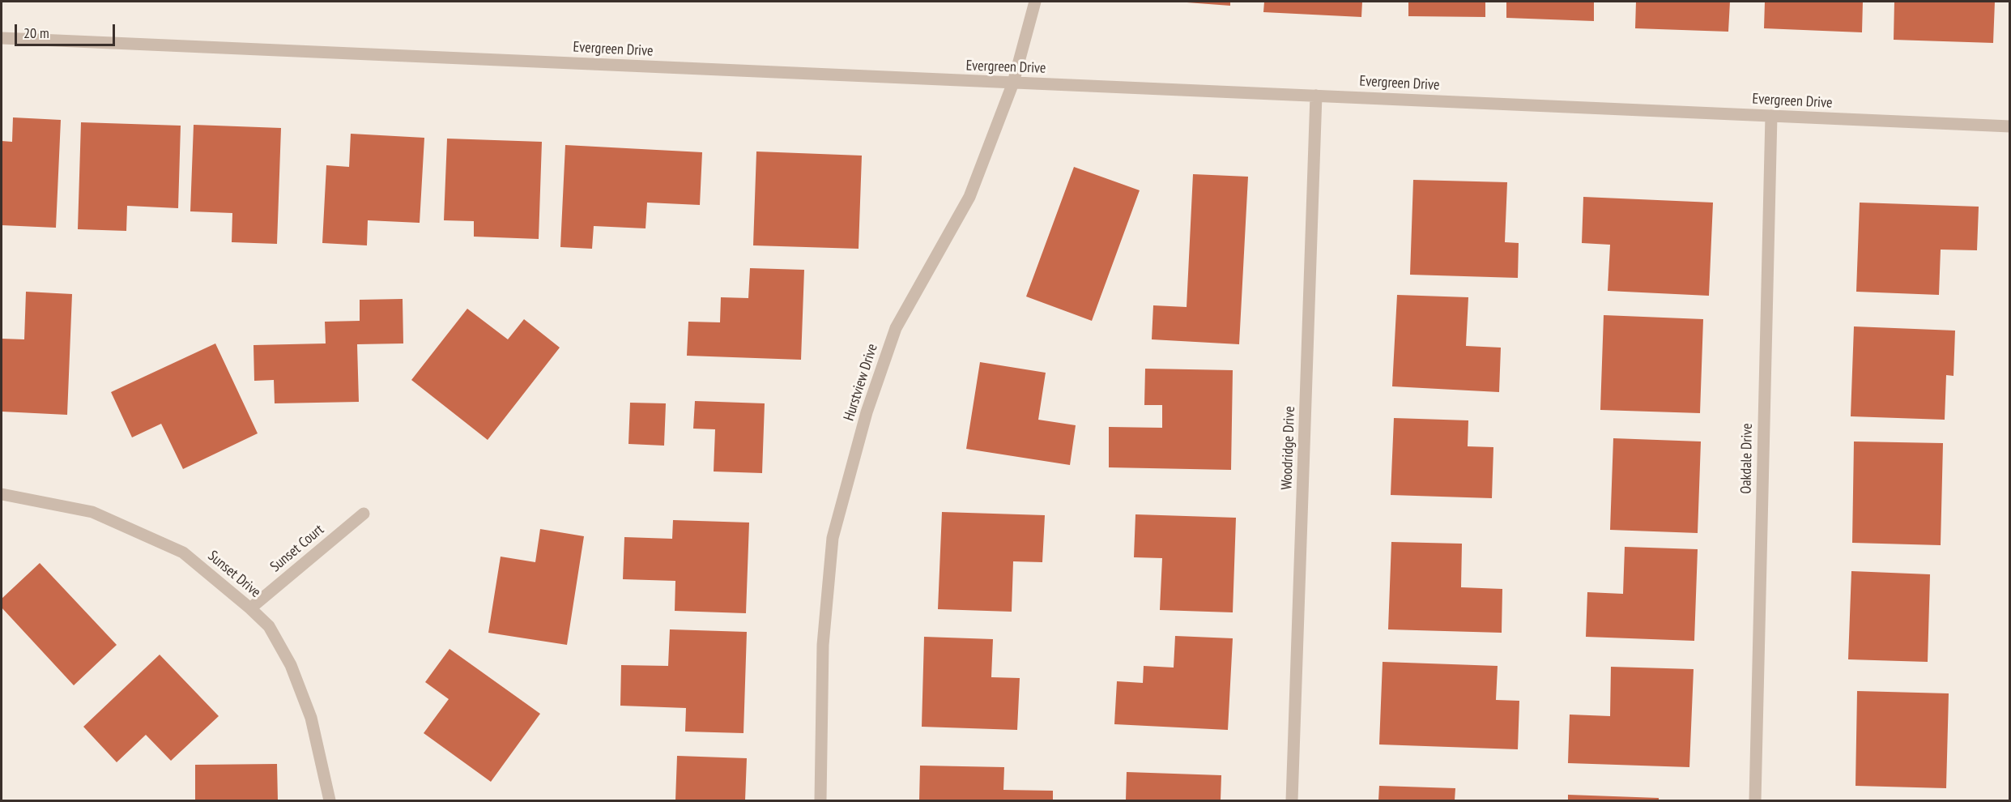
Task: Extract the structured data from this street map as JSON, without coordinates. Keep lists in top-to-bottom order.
{
  "streets": {
    "street": [
      "Evergreen Drive",
      "Hurstview Drive",
      "Woodridge Drive",
      "Oakdale Drive",
      "Sunset Court",
      "Sunset Drive"
    ]
  },
  "crossings": [
    ["Evergreen Drive", "Hurstview Drive"],
    ["Evergreen Drive", "Woodridge Drive"],
    ["Evergreen Drive", "Oakdale Drive"],
    ["Sunset Court", "Sunset Drive"]
  ],
  "scale_bar": "20 m"
}
